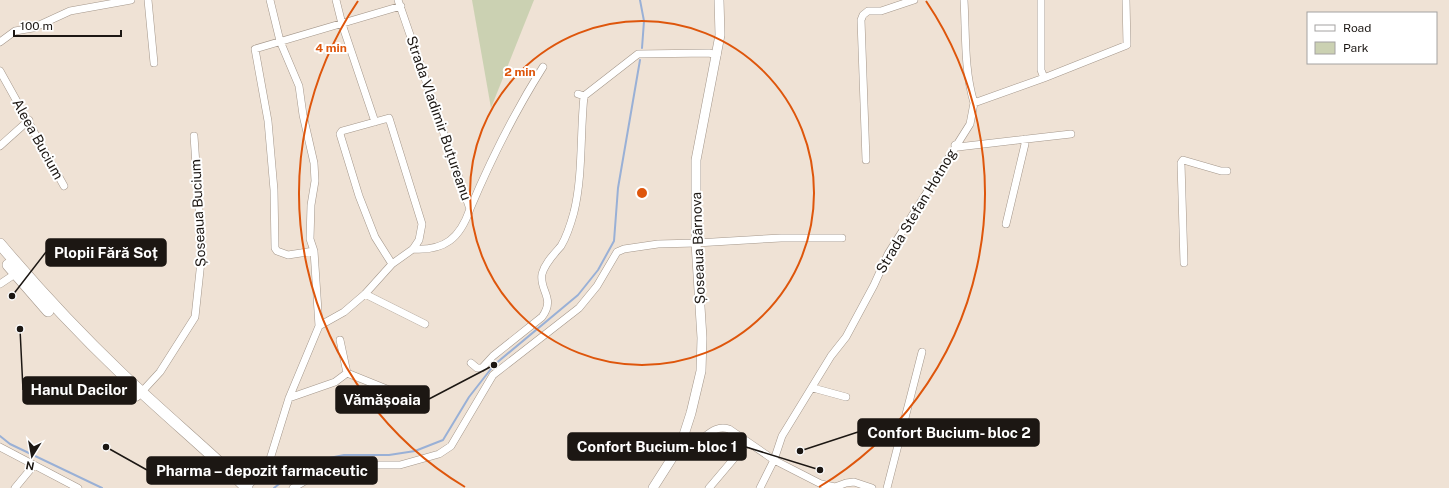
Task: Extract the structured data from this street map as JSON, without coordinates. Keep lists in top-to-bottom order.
{
  "streets": {
    "main road": ["Șoseaua Bârnova"],
    "street": [
      "Strada Vladimir Buțureanu",
      "Aleea Bucium",
      "Strada Stefan Hotnog",
      "Șoseaua Bucium"
    ]
  },
  "places": [
    "Plopii Fără Soț",
    "Hanul Dacilor",
    "Vămășoaia",
    "Pharma – depozit farmaceutic",
    "Confort Bucium- bloc 2",
    "Confort Bucium- bloc 1"
  ],
  "legend": ["Road", "Park"],
  "scale_bar": "100 m",
  "north": "bottom",
  "rings": ["4 min", "2 min"]
}
